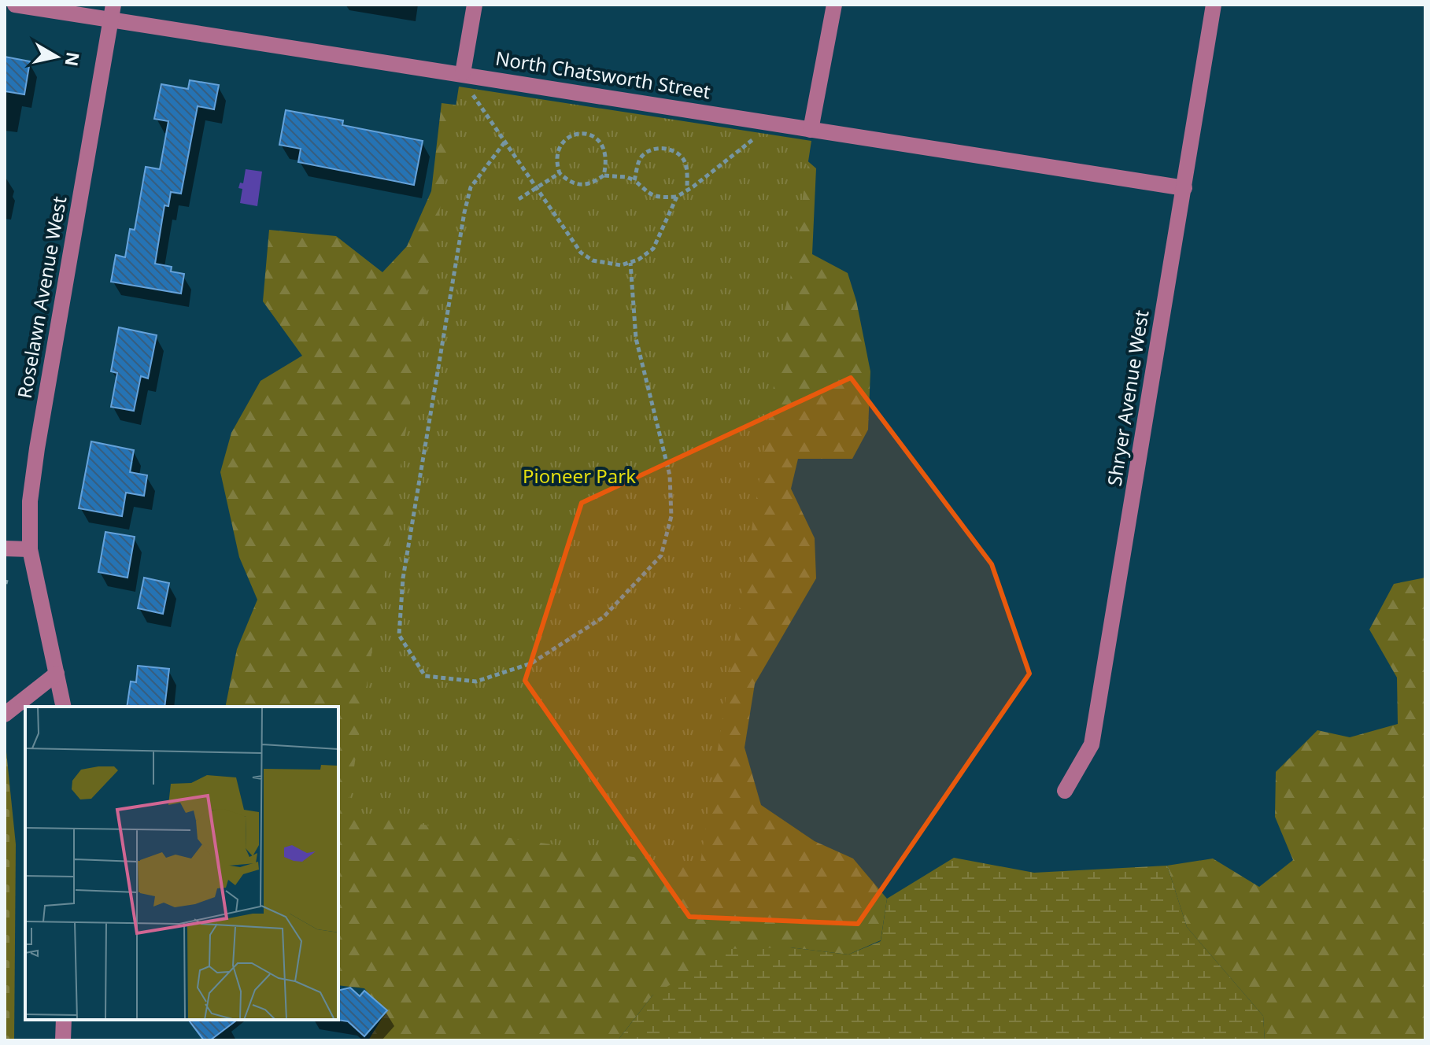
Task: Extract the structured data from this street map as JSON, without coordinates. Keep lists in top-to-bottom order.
{
  "streets": {
    "street": ["North Chatsworth Street", "Roselawn Avenue West", "Shryer Avenue West"]
  },
  "crossings": [
    ["North Chatsworth Street", "Roselawn Avenue West"],
    ["North Chatsworth Street", "Shryer Avenue West"]
  ],
  "parks": ["Pioneer Park"],
  "north": "right"
}
